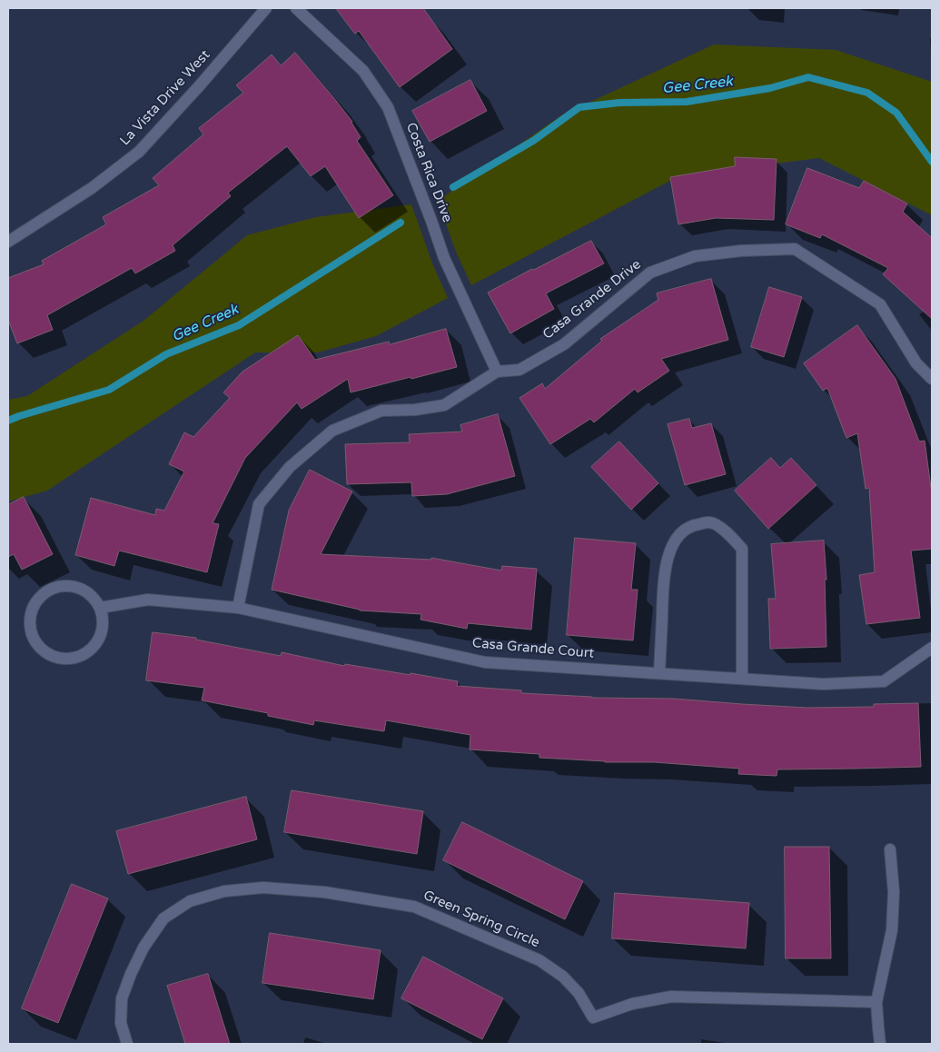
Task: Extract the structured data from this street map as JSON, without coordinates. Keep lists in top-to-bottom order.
{
  "streets": {
    "street": [
      "La Vista Drive West",
      "Costa Rica Drive",
      "Casa Grande Drive",
      "Casa Grande Court",
      "Green Spring Circle"
    ]
  },
  "crossings": [
    ["Costa Rica Drive", "Casa Grande Drive"],
    ["Casa Grande Drive", "Casa Grande Court"]
  ],
  "water": ["Gee Creek"]
}
